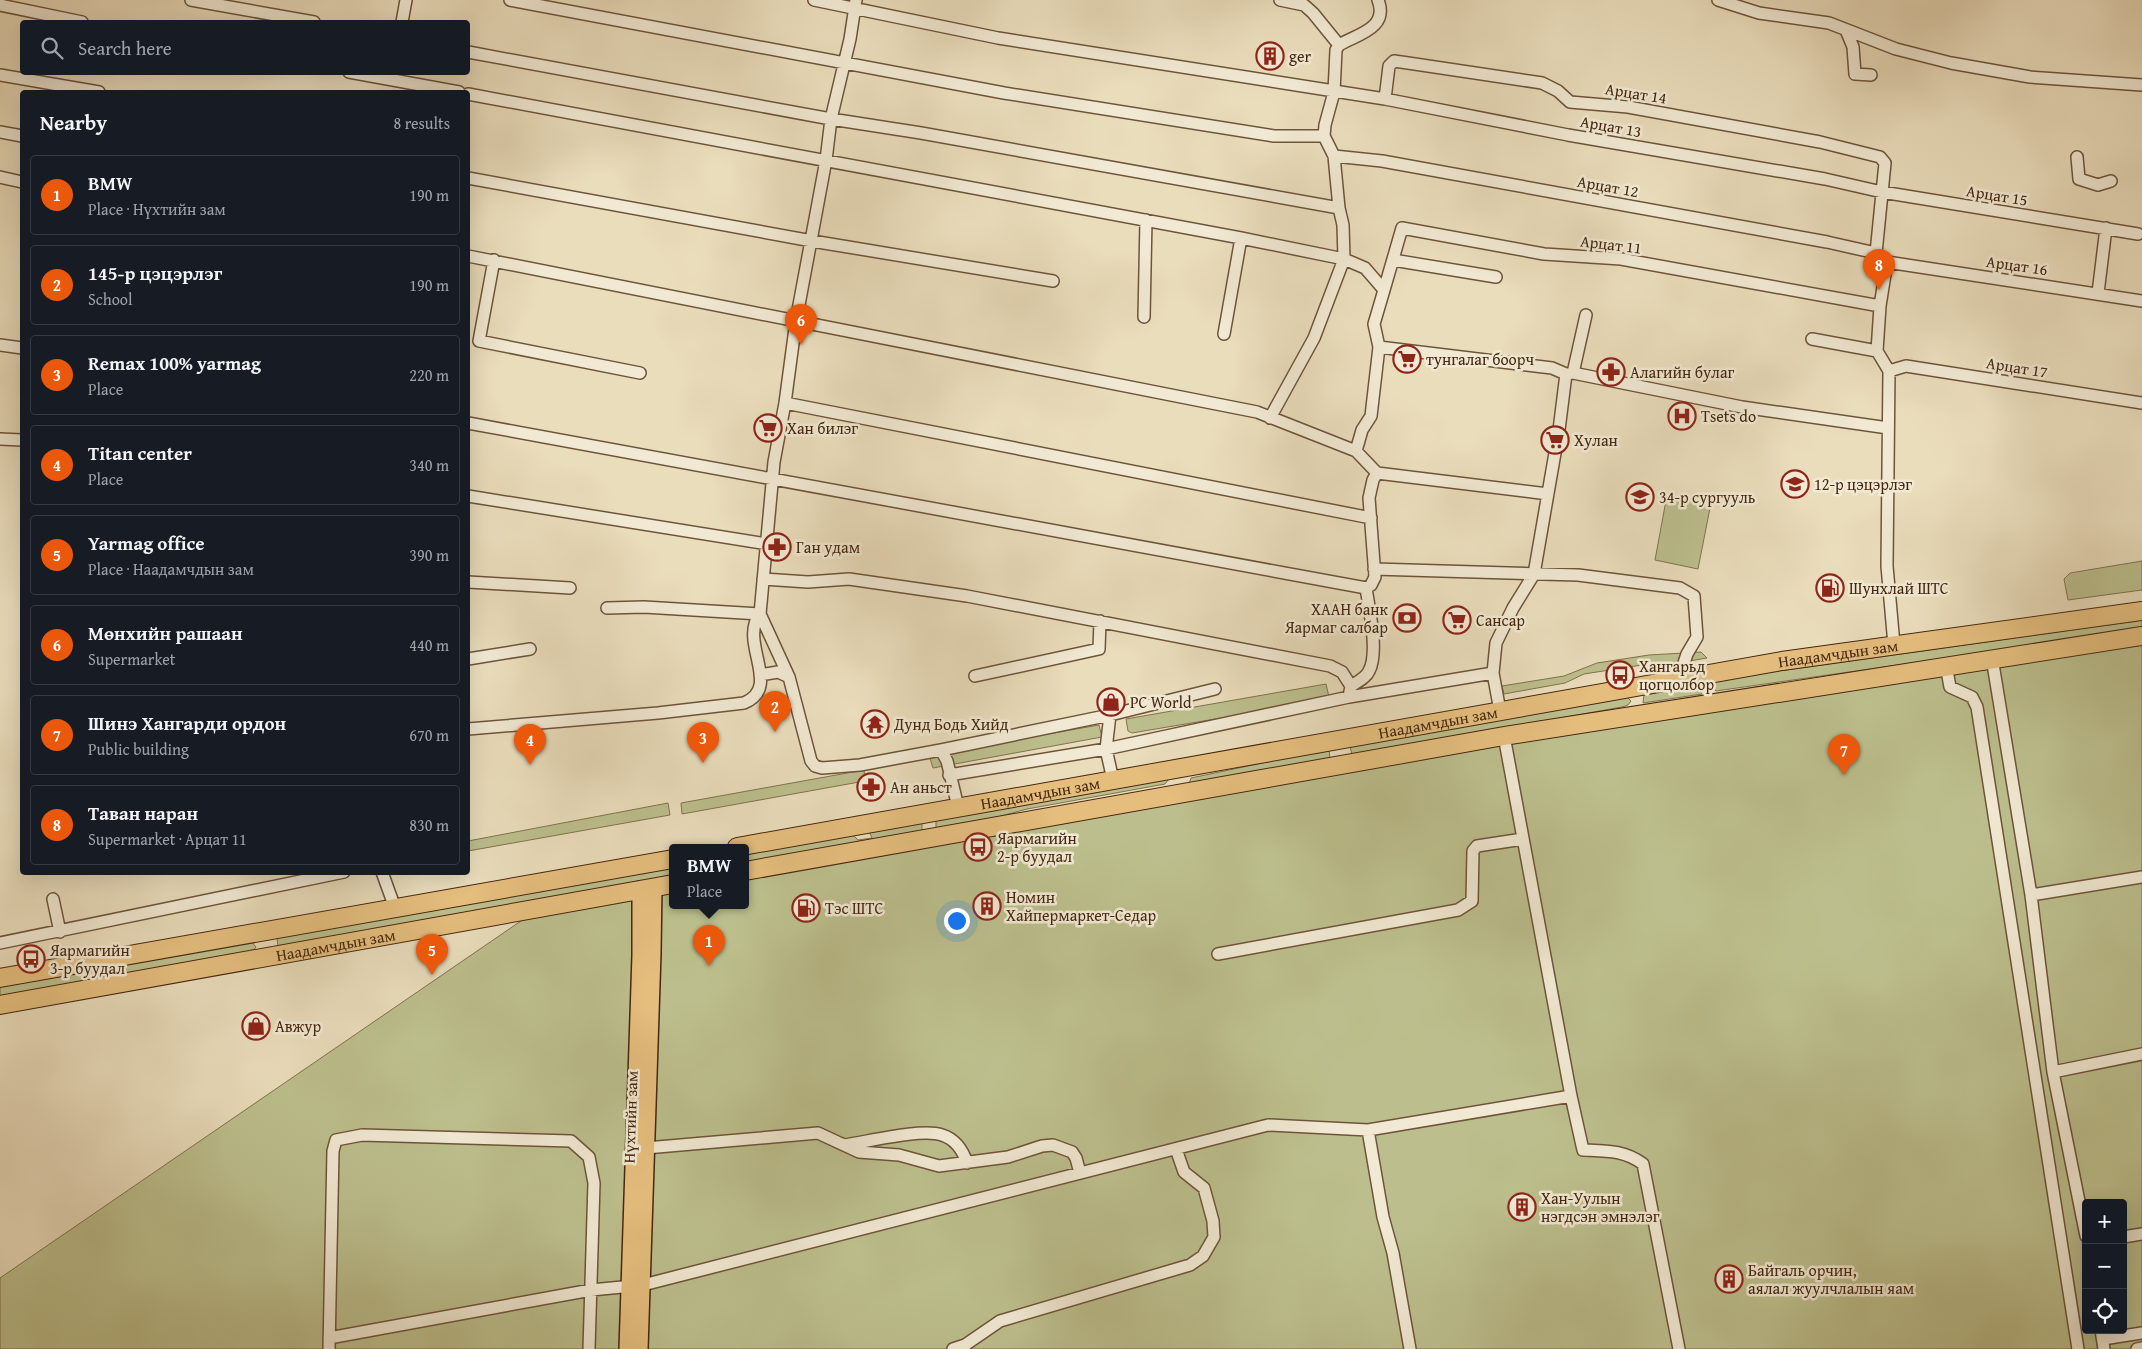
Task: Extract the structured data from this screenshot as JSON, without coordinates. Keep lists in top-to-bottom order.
{
  "streets": {
    "highway": ["Наадамчдын зам"],
    "main road": ["Нүхтийн зам"],
    "street": [
      "Арцат 14",
      "Арцат 13",
      "Арцат 12",
      "Арцат 15",
      "Арцат 11",
      "Арцат 16",
      "Арцат 17"
    ]
  },
  "crossings": [
    ["Арцат 14", "Арцат 13"],
    ["Арцат 14", "Арцат 15"],
    ["Арцат 13", "Арцат 15"],
    ["Наадамчдын зам", "Нүхтийн зам"]
  ],
  "places": {
    "building": [
      "ger",
      "Номин Хайпермаркет-Седар",
      "Хан-Уулын нэгдсэн эмнэлэг",
      "Байгаль орчин, аялал жуулчлалын яам"
    ],
    "supermarket": [
      "тунгалаг боорч",
      "Хан билэг",
      "Хулан",
      "Сансар"
    ],
    "pharmacy": ["Алагийн булаг", "Ган удам", "Ан аньст"],
    "hospital": ["Tsets do"],
    "school or university": ["12-р цэцэрлэг", "34-р сургууль"],
    "fuel station": ["Шунхлай ШТС", "Тэс ШТС"],
    "bank": ["ХААН банк Яармаг салбар"],
    "bus stop": ["Хангарьд цогцолбор", "Яармагийн 2-р буудал", "Яармагийн 3-р буудал"],
    "shop": ["PC World", "Авжур"],
    "temple": ["Дунд Бодь Хийд"]
  },
  "page": {
    "search": "Search here",
    "heading": ["Nearby", "8 results"],
    "list": [
      {
        "mark": "1",
        "name": "BMW",
        "note": "Place · Нүхтийн зам",
        "value": "190 m"
      },
      {
        "mark": "2",
        "name": "145-р цэцэрлэг",
        "note": "School",
        "value": "190 m"
      },
      {
        "mark": "3",
        "name": "Remax 100% yarmag",
        "note": "Place",
        "value": "220 m"
      },
      {
        "mark": "4",
        "name": "Titan center",
        "note": "Place",
        "value": "340 m"
      },
      {
        "mark": "5",
        "name": "Yarmag office",
        "note": "Place · Наадамчдын зам",
        "value": "390 m"
      },
      {
        "mark": "6",
        "name": "Мөнхийн рашаан",
        "note": "Supermarket",
        "value": "440 m"
      },
      {
        "mark": "7",
        "name": "Шинэ Хангарди ордон",
        "note": "Public building",
        "value": "670 m"
      },
      {
        "mark": "8",
        "name": "Таван наран",
        "note": "Supermarket · Арцат 11",
        "value": "830 m"
      }
    ],
    "pins": [
      "8",
      "6",
      "2",
      "3",
      "4",
      "7",
      "1",
      "5"
    ],
    "popup": ["BMW", "Place"],
    "map_buttons": ["+", "−"]
  }
}
